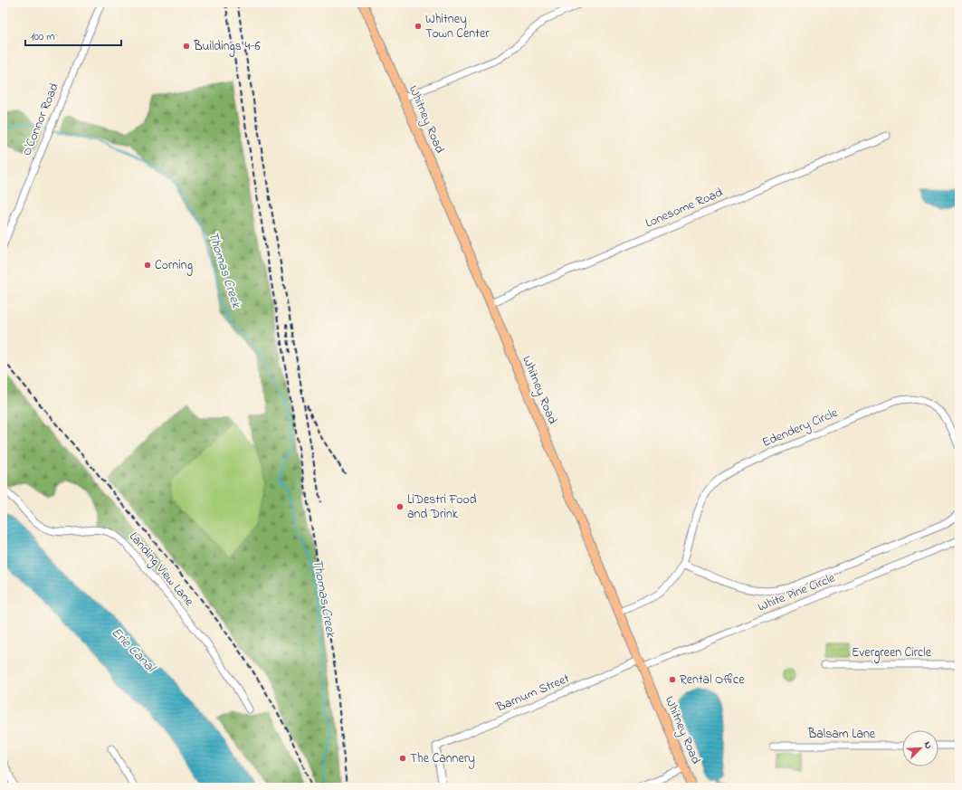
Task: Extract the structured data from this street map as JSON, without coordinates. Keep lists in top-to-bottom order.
{
  "streets": {
    "main road": ["Whitney Road"],
    "street": [
      "O'Connor Road",
      "Lonesome Road",
      "Edendery Circle",
      "Landing View Lane",
      "White Pine Circle",
      "Evergreen Circle",
      "Barnum Street",
      "Balsam Lane"
    ]
  },
  "crossings": [
    ["Whitney Road", "Lonesome Road"],
    ["Whitney Road", "Edendery Circle"],
    ["Whitney Road", "White Pine Circle"],
    ["Whitney Road", "Barnum Street"],
    ["White Pine Circle", "Barnum Street"]
  ],
  "water": ["Thomas Creek", "Erie Canal"],
  "places": [
    "Whitney Town Center",
    "Buildings 4-6",
    "Corning",
    "LiDestri Food and Drink",
    "Rental Office",
    "The Cannery"
  ],
  "scale_bar": "100 m",
  "north": "top right"
}
